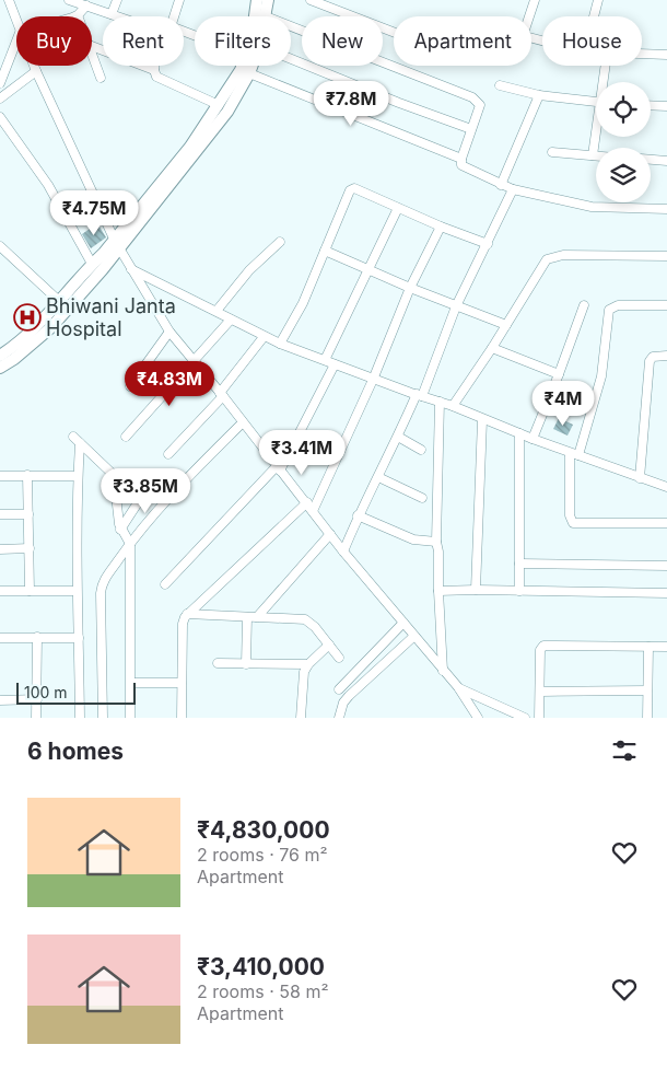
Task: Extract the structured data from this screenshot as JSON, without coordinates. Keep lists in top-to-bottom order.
{
  "places": {
    "hospital": ["Bhiwani Janta Hospital"]
  },
  "scale_bar": "100 m",
  "page": {
    "chip": [
      "Buy",
      "Rent",
      "Filters",
      "New",
      "Apartment",
      "House"
    ],
    "price": [
      "₹7.8M",
      "₹4.75M",
      "₹4.83M",
      "₹4M",
      "₹3.41M",
      "₹3.85M"
    ],
    "scale": "100 m",
    "heading": "6 homes",
    "list": [
      {
        "name": "₹4,830,000",
        "note": "2 rooms · 76 m² · Apartment"
      },
      {
        "name": "₹3,410,000",
        "note": "2 rooms · 58 m² · Apartment"
      }
    ]
  }
}
